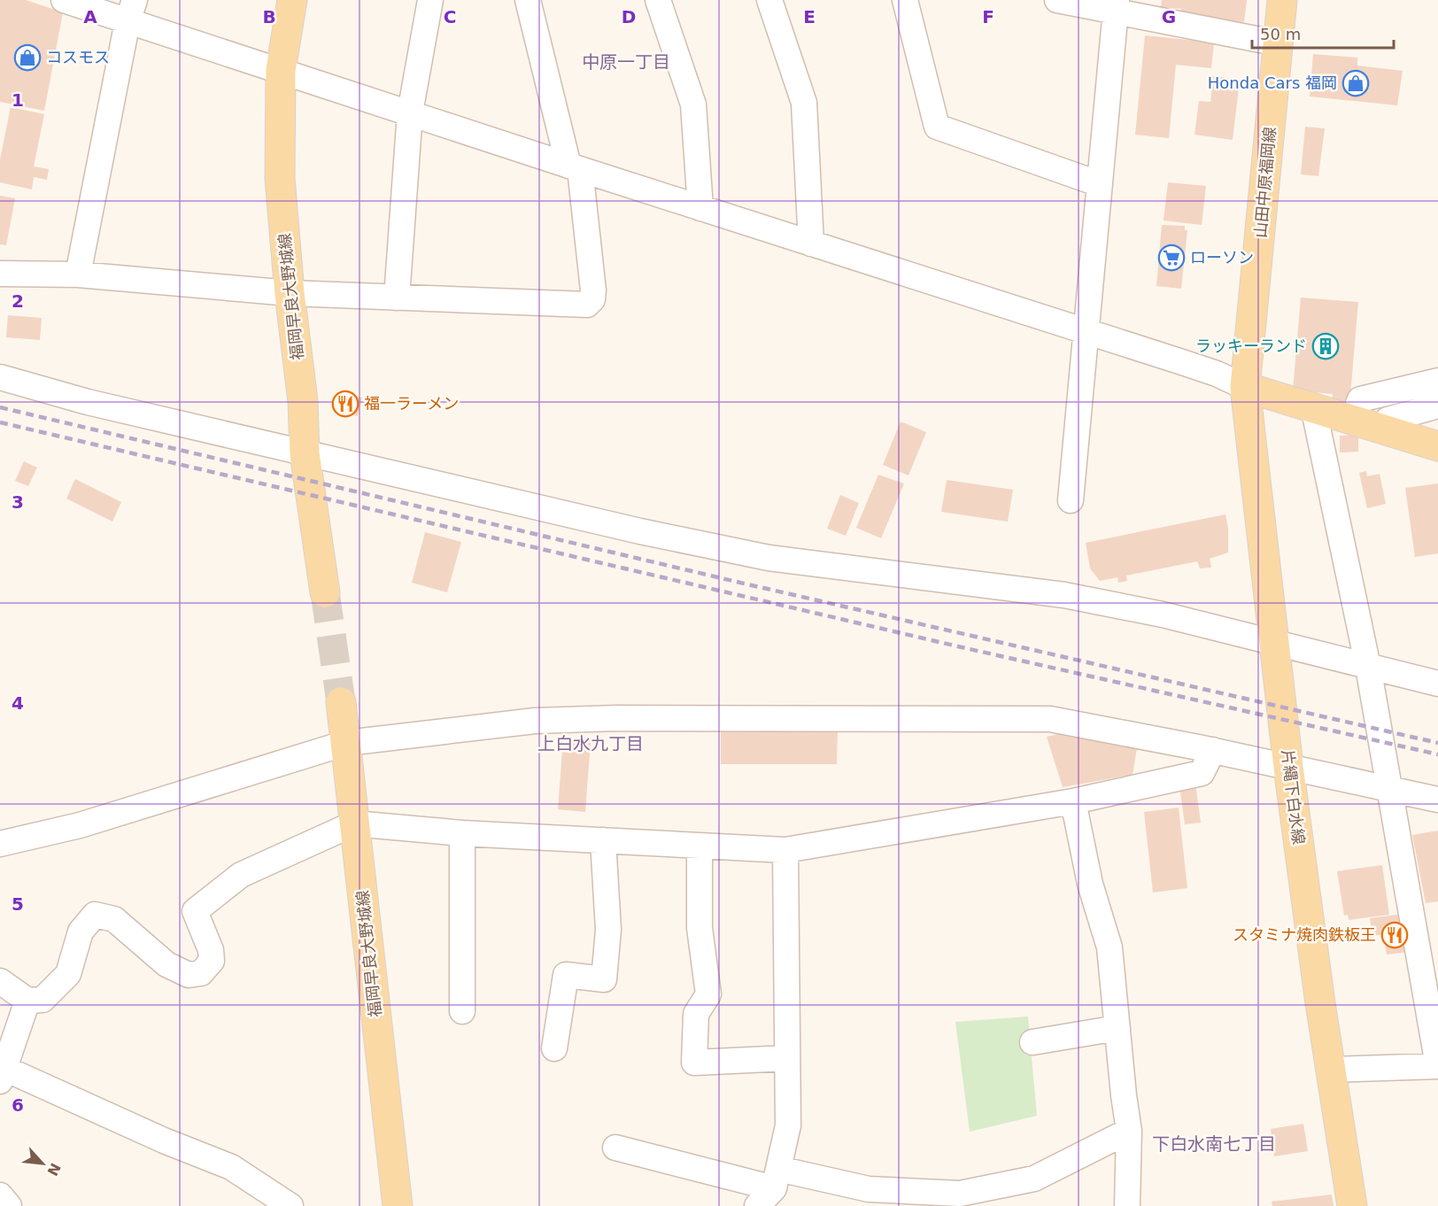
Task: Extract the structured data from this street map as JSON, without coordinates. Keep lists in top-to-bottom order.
{
  "streets": {
    "main road": ["山田中原福岡線", "福岡早良大野城線", "片縄下白水線"]
  },
  "crossings": [
    ["山田中原福岡線", "片縄下白水線"]
  ],
  "districts": ["中原一丁目", "上白水九丁目", "下白水南七丁目"],
  "places": {
    "shop": ["コスモス", "Honda Cars 福岡"],
    "supermarket": ["ローソン"],
    "building": ["ラッキーランド"],
    "restaurant": ["福一ラーメン", "スタミナ焼肉鉄板王"]
  },
  "scale_bar": "50 m",
  "north": "bottom right",
  "grid": {
    "columns": [
      "A",
      "B",
      "C",
      "D",
      "E",
      "F",
      "G"
    ],
    "rows": [
      "1",
      "2",
      "3",
      "4",
      "5",
      "6"
    ]
  }
}
